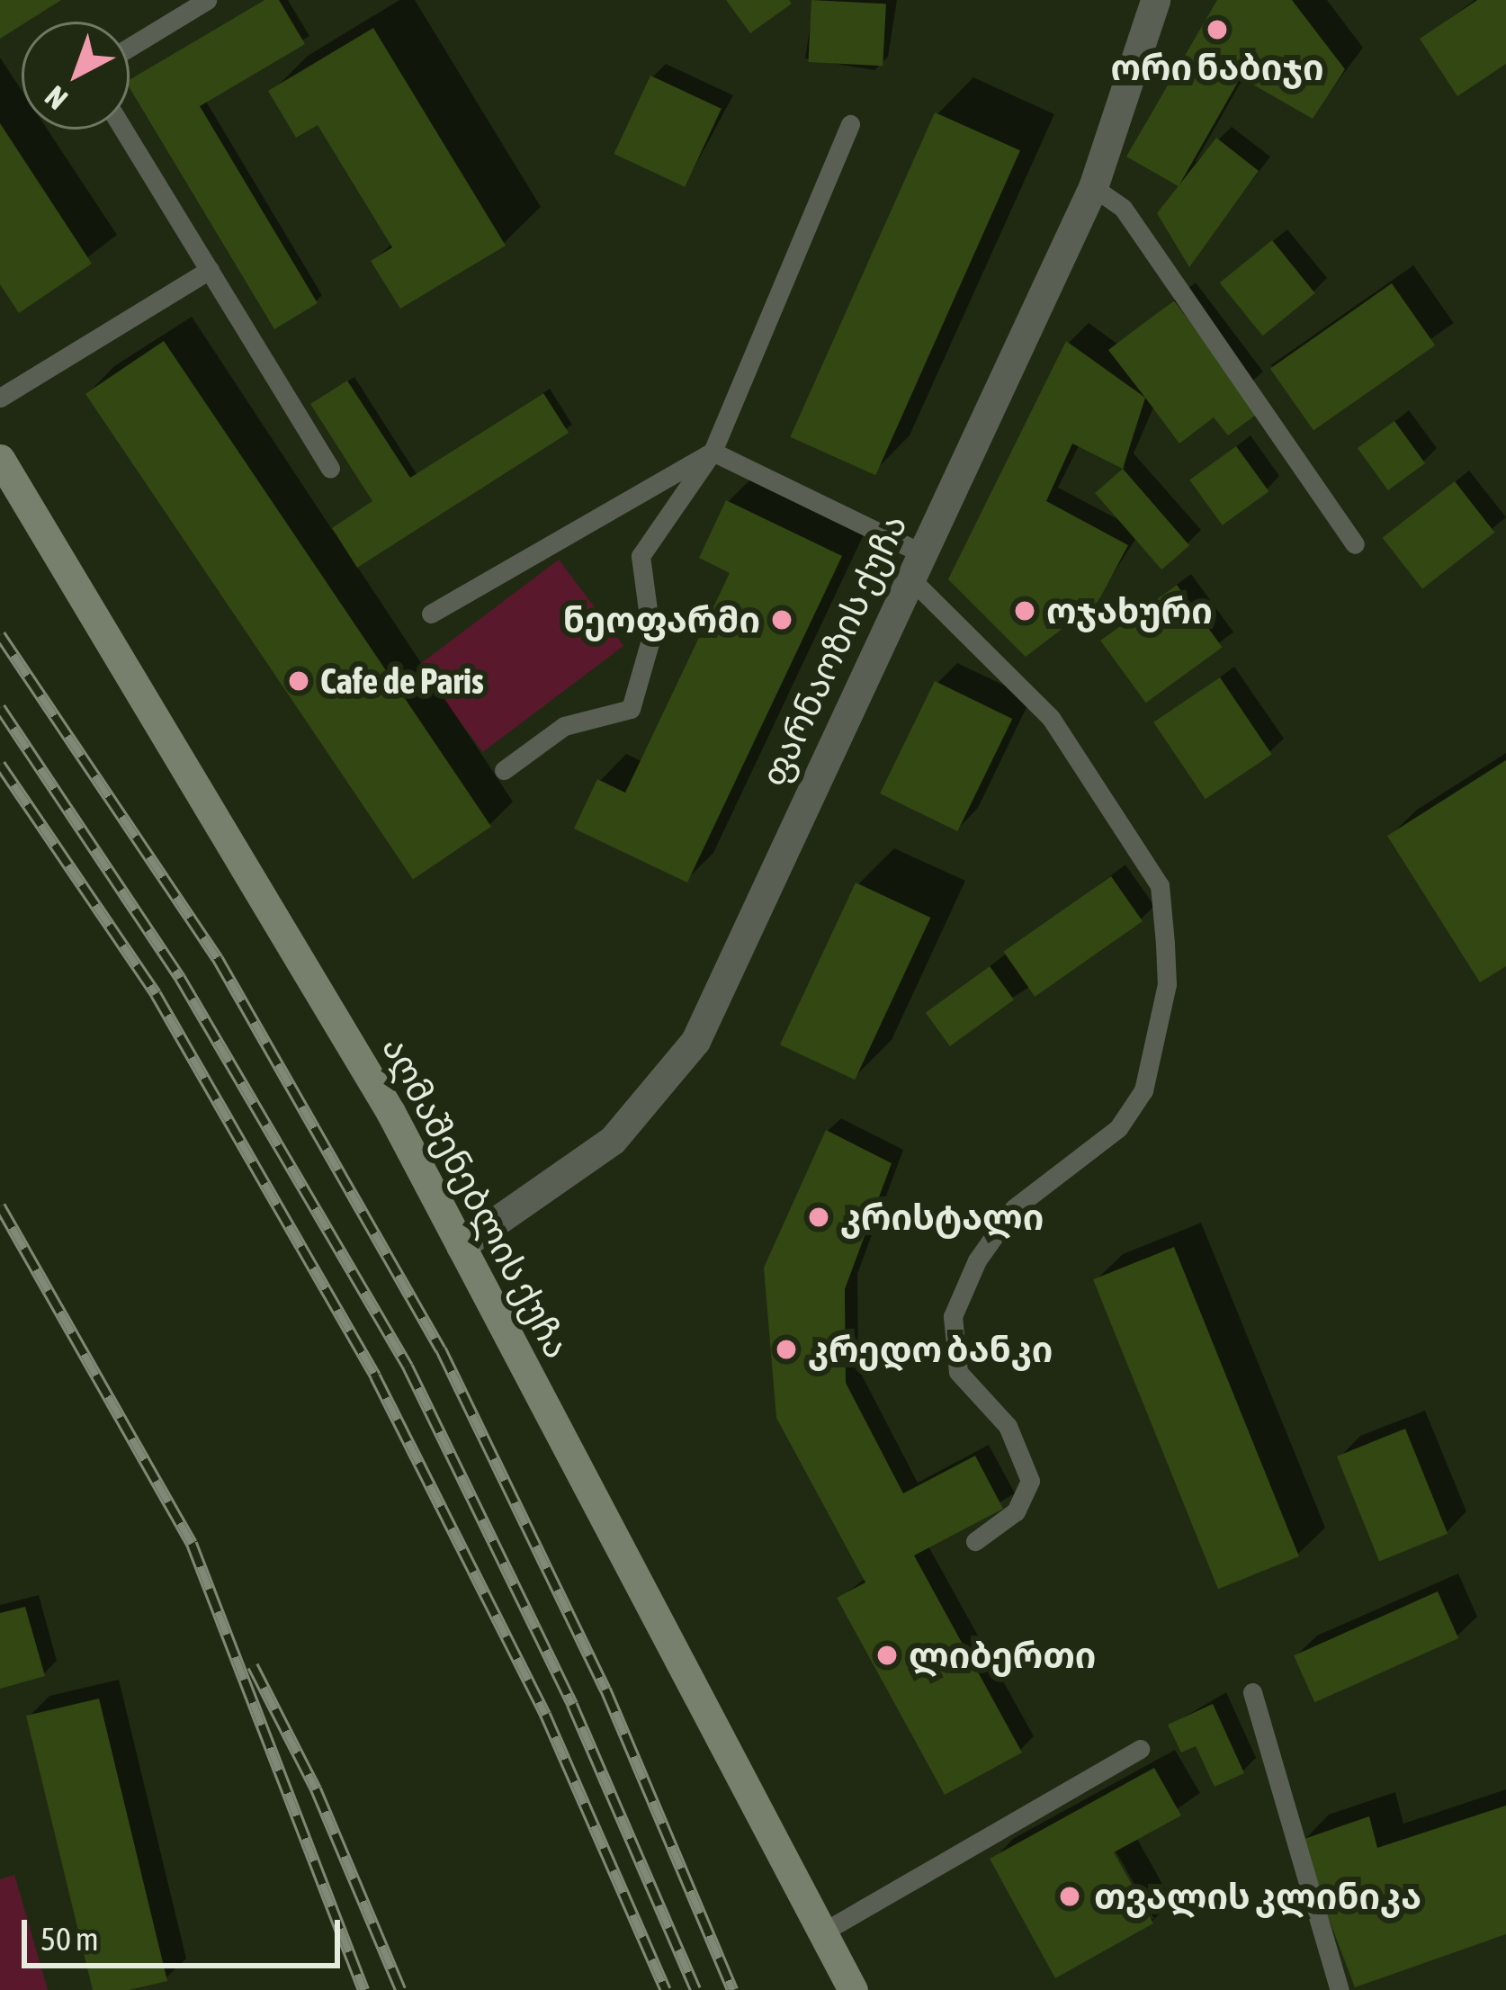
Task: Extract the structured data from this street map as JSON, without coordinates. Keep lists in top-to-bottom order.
{
  "streets": {
    "main road": ["აღმაშენებლის ქუჩა"],
    "street": ["ფარნაოზის ქუჩა"]
  },
  "crossings": [
    ["ფარნაოზის ქუჩა", "აღმაშენებლის ქუჩა"]
  ],
  "places": [
    "ორი ნაბიჯი",
    "ოჯახური",
    "ნეოფარმი",
    "Cafe de Paris",
    "კრისტალი",
    "კრედო ბანკი",
    "ლიბერთი",
    "თვალის კლინიკა"
  ],
  "scale_bar": "50 m",
  "north": "bottom left"
}
